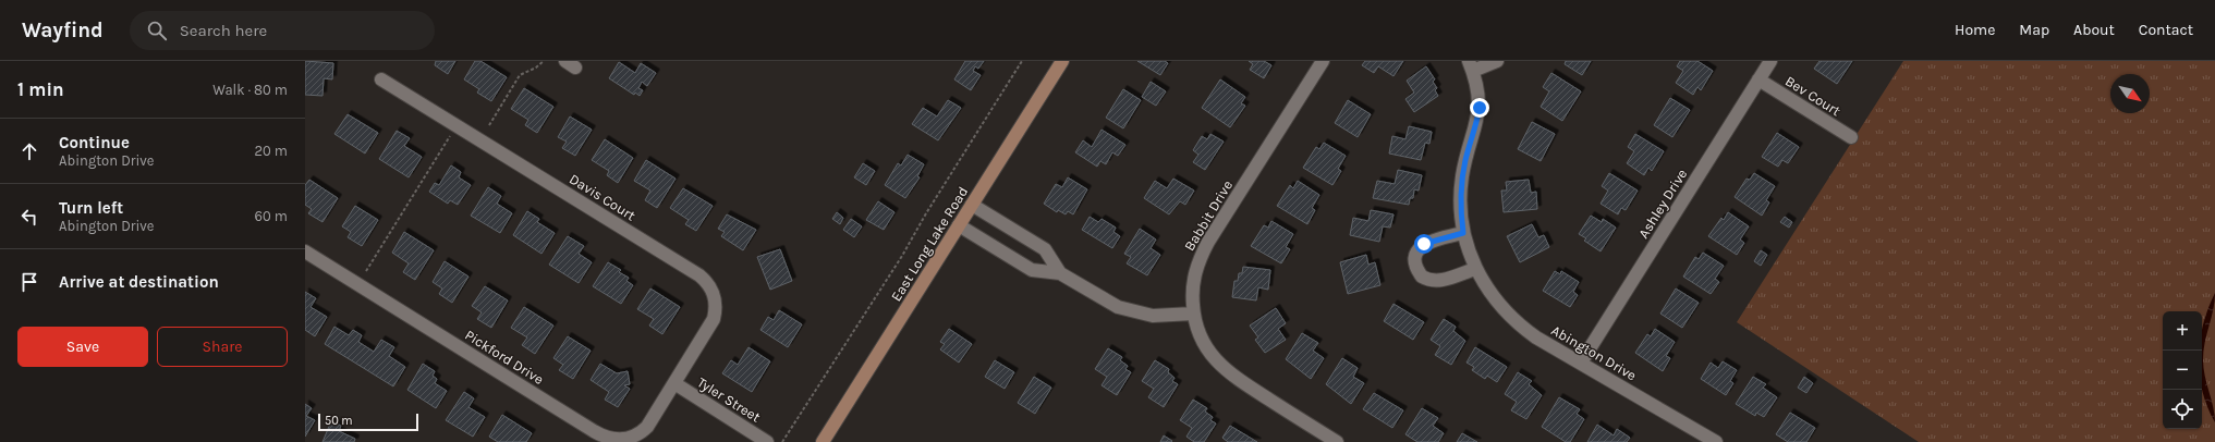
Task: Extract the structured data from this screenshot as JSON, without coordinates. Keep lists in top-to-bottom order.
{
  "streets": {
    "main road": ["East Long Lake Road"],
    "street": [
      "Bev Court",
      "Davis Court",
      "Ashley Drive",
      "Babbit Drive",
      "Abington Drive",
      "Pickford Drive",
      "Tyler Street"
    ]
  },
  "crossings": [
    ["Bev Court", "Ashley Drive"],
    ["Davis Court", "Pickford Drive"],
    ["Davis Court", "Tyler Street"],
    ["Ashley Drive", "Abington Drive"],
    ["Pickford Drive", "Tyler Street"]
  ],
  "scale_bar": "50 m",
  "north": "bottom right",
  "page": {
    "header": "Wayfind",
    "search": "Search here",
    "nav": [
      "Home",
      "Map",
      "About",
      "Contact"
    ],
    "heading": ["1 min", "Walk · 80 m"],
    "list": [
      ["Continue", "Abington Drive", "20 m"],
      ["Turn left", "Abington Drive", "60 m"],
      "Arrive at destination"
    ],
    "map_buttons": ["+", "−"],
    "buttons": ["Save", "Share"],
    "scale": "50 m"
  }
}
